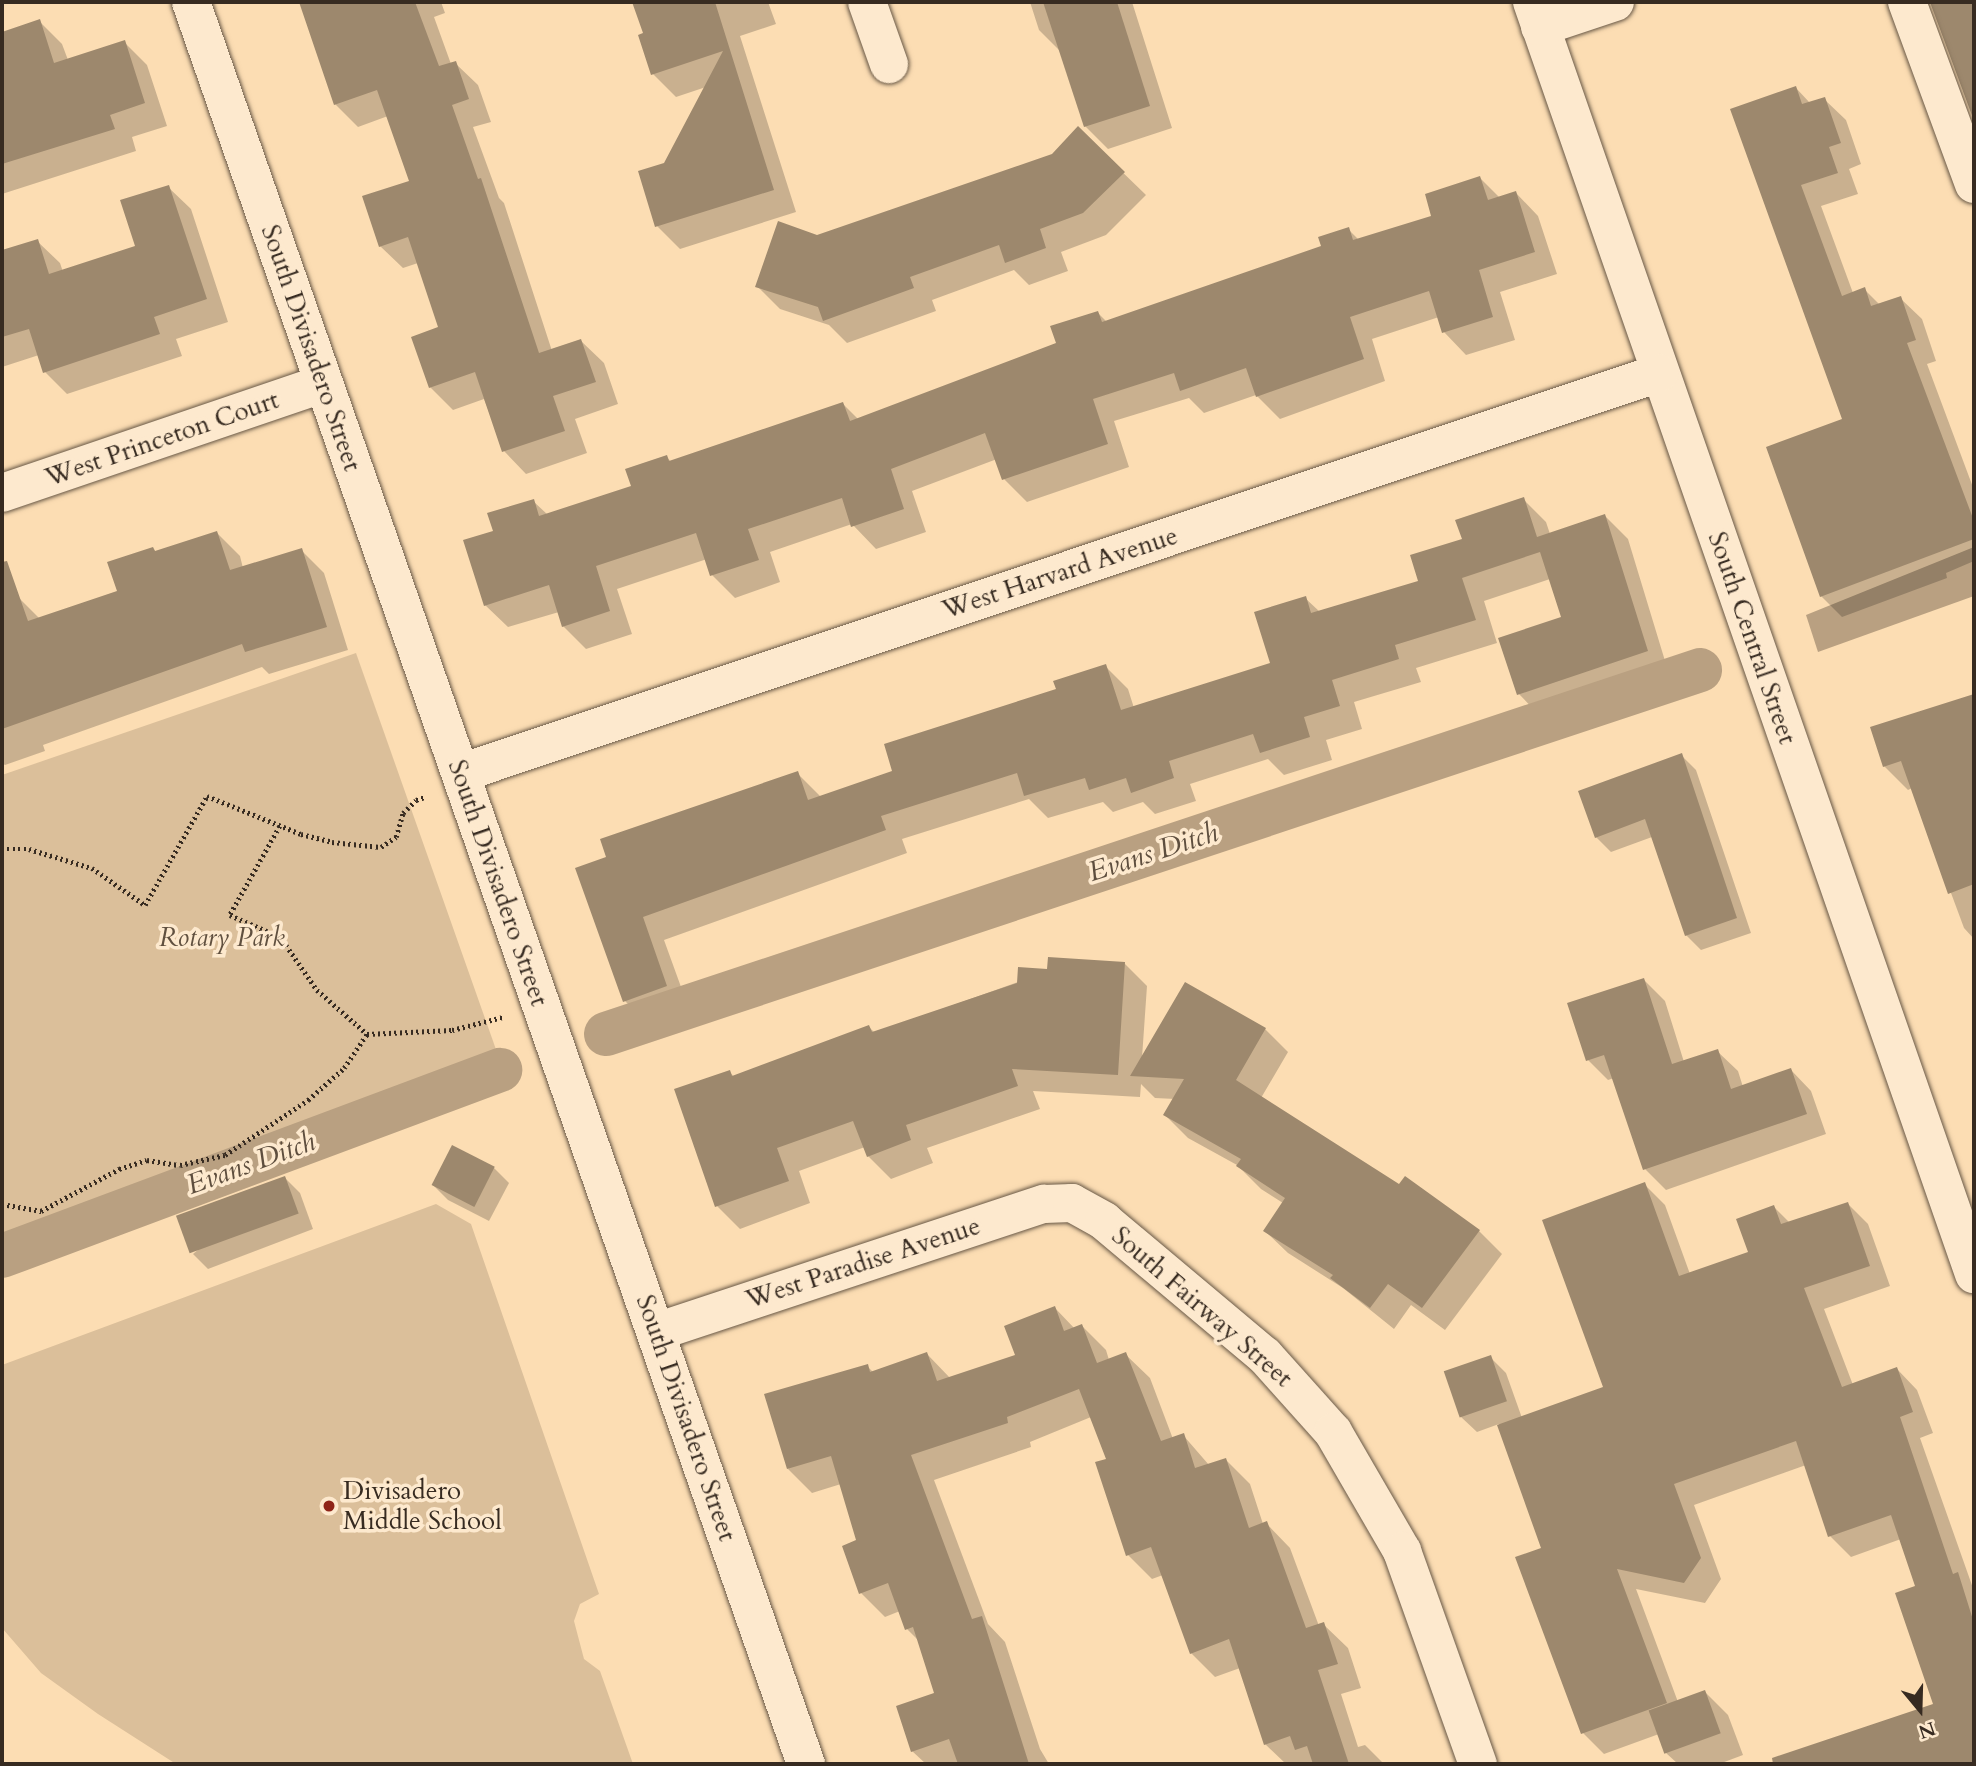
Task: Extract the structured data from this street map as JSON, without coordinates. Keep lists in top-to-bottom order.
{
  "streets": {
    "street": [
      "South Divisadero Street",
      "West Princeton Court",
      "West Harvard Avenue",
      "South Central Street",
      "West Paradise Avenue",
      "South Fairway Street"
    ]
  },
  "crossings": [
    ["South Divisadero Street", "West Princeton Court"],
    ["South Divisadero Street", "West Harvard Avenue"],
    ["South Divisadero Street", "West Paradise Avenue"],
    ["West Harvard Avenue", "South Central Street"],
    ["West Paradise Avenue", "South Fairway Street"]
  ],
  "water": ["Evans Ditch"],
  "parks": ["Rotary Park"],
  "places": ["Divisadero Middle School"],
  "north": "bottom"
}
